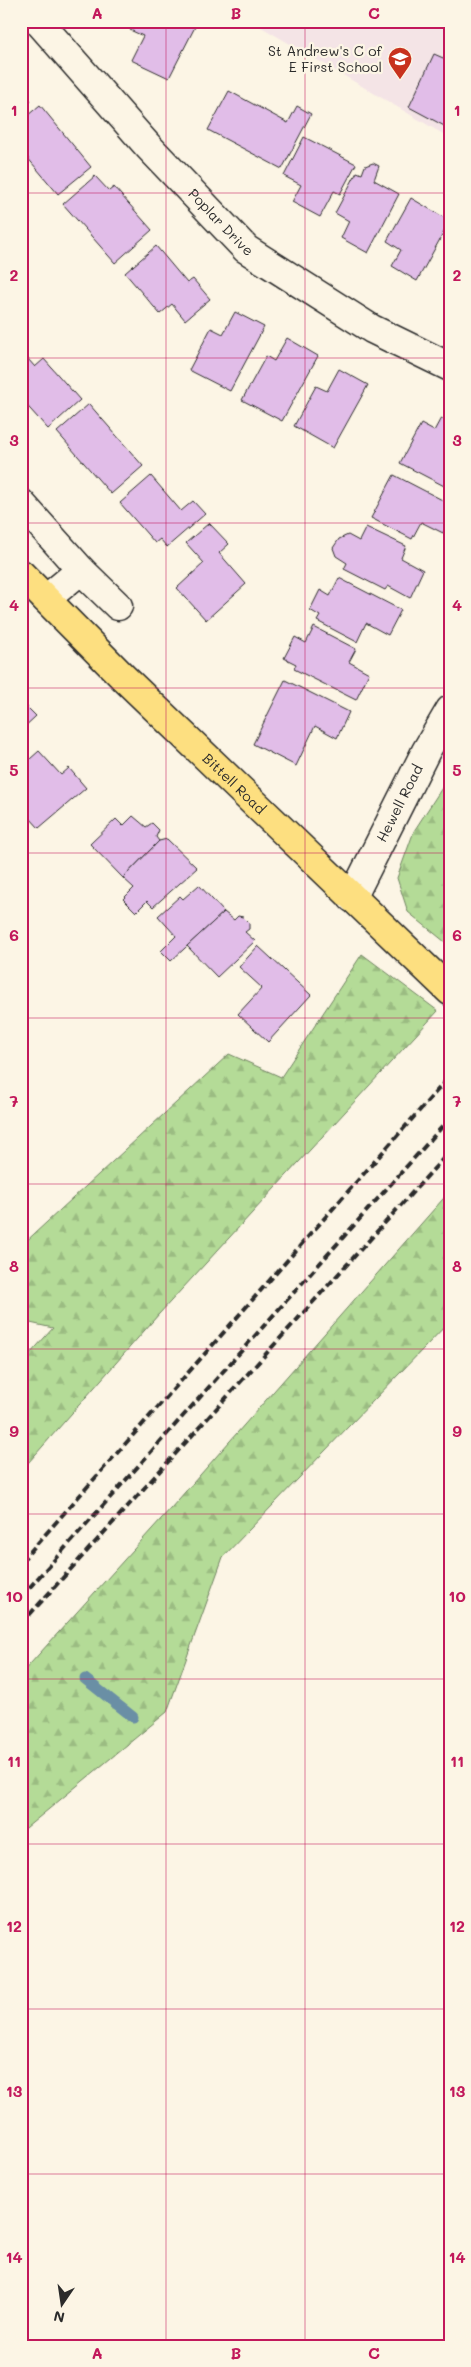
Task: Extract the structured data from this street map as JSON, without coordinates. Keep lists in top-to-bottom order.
{
  "streets": {
    "main road": ["Bittell Road"],
    "street": ["Poplar Drive", "Hewell Road"]
  },
  "crossings": [
    ["Bittell Road", "Hewell Road"]
  ],
  "places": {
    "school or university": ["St Andrew's C of E First School"]
  },
  "north": "bottom",
  "grid": {
    "columns": ["A", "B", "C"],
    "rows": [
      "1",
      "2",
      "3",
      "4",
      "5",
      "6",
      "7",
      "8",
      "9",
      "10",
      "11",
      "12",
      "13",
      "14"
    ]
  }
}
